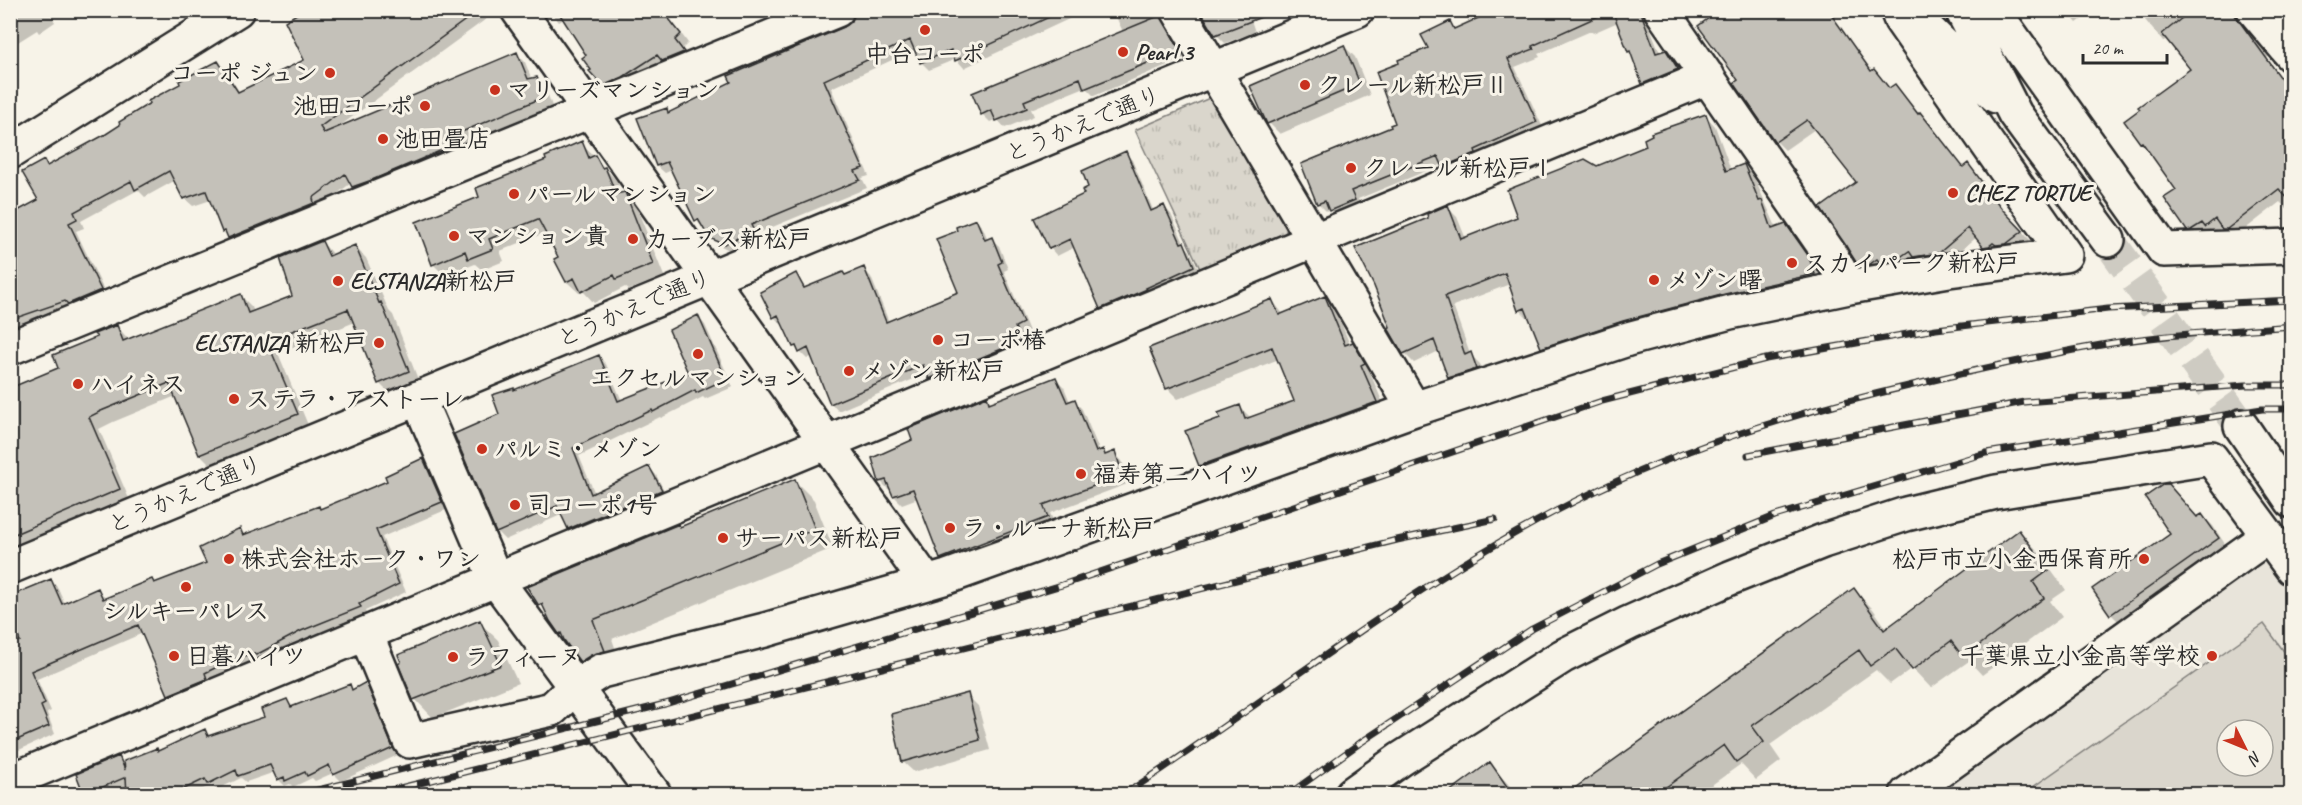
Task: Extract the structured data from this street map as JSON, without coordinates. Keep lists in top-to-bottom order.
{
  "streets": {
    "street": ["とうかえで通り"]
  },
  "places": [
    "中台コーポ",
    "Pearl 3",
    "コーポ ジュン",
    "クレール新松戸Ⅱ",
    "マリーズマンション",
    "池田コーポ",
    "池田畳店",
    "クレール新松戸Ⅰ",
    "CHEZ TORTUE",
    "パールマンション",
    "マンション貴",
    "カーブス新松戸",
    "スカイパーク新松戸",
    "メゾン曙",
    "ELSTANZA新松戸",
    "コーポ椿",
    "ELSTANZA 新松戸",
    "エクセルマンション",
    "メゾン新松戸",
    "ハイネス",
    "ステラ・アストーレ",
    "パルミ・メゾン",
    "福寿第二ハイツ",
    "司コーポ1号",
    "ラ・ルーナ新松戸",
    "サーパス新松戸",
    "株式会社ホーク・ワン",
    "松戸市立小金西保育所",
    "シルキーパレス",
    "日暮ハイツ",
    "千葉県立小金高等学校",
    "ラフィーヌ"
  ],
  "scale_bar": "20 m",
  "north": "bottom right"
}
